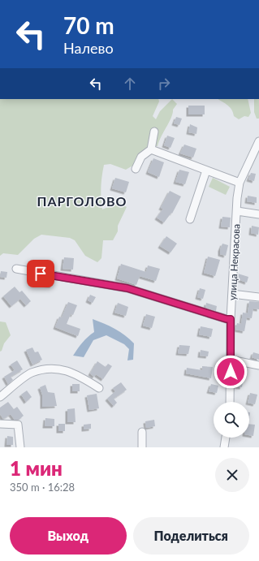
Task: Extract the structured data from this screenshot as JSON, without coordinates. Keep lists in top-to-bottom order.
{
  "streets": {
    "street": ["улица Некрасова"]
  },
  "districts": ["ПАРГОЛОВО"],
  "page": {
    "turn": ["70 m", "Налево"],
    "heading": ["1 мин", "350 m · 16:28"],
    "buttons": ["Выход", "Поделиться"]
  }
}
